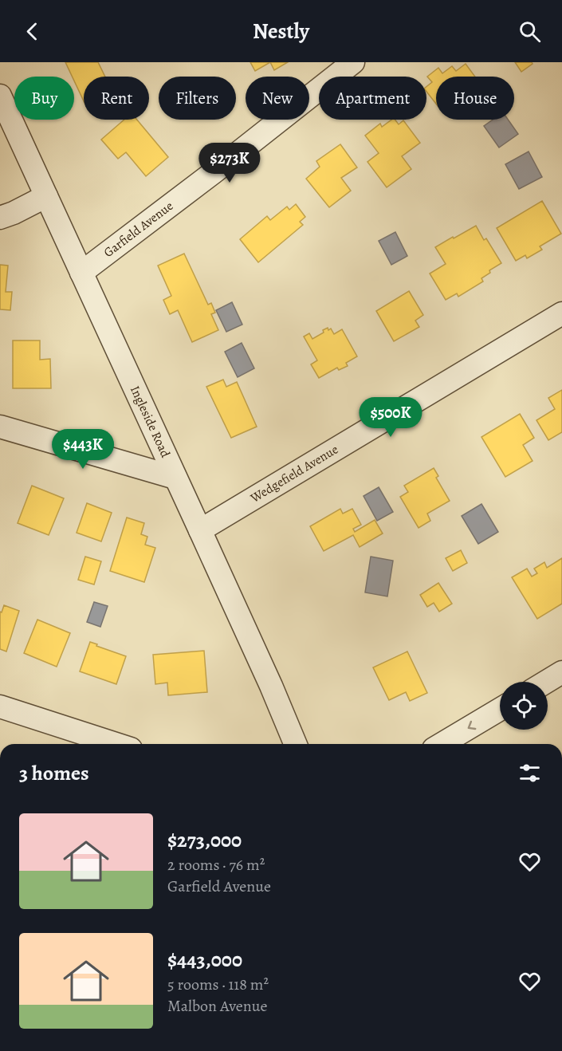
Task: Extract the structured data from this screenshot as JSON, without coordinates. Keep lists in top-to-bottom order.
{
  "streets": {
    "street": ["Garfield Avenue", "Ingleside Road", "Wedgefield Avenue"]
  },
  "crossings": [
    ["Garfield Avenue", "Ingleside Road"],
    ["Ingleside Road", "Wedgefield Avenue"]
  ],
  "page": {
    "header": "Nestly",
    "chip": [
      "Buy",
      "Rent",
      "Filters",
      "New",
      "Apartment",
      "House"
    ],
    "price": ["$273K", "$500K", "$443K"],
    "heading": "3 homes",
    "list": [
      {
        "name": "$273,000",
        "note": "2 rooms · 76 m² · Garfield Avenue"
      },
      {
        "name": "$443,000",
        "note": "5 rooms · 118 m² · Malbon Avenue"
      }
    ]
  }
}
